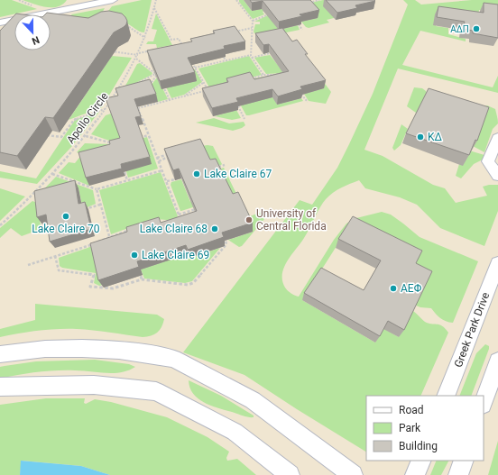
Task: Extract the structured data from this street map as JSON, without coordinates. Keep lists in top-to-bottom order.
{
  "streets": {
    "street": ["Greek Park Drive"],
    "path": ["Apollo Circle"]
  },
  "places": [
    "ΑΔΠ",
    "ΚΔ",
    "Lake Claire 67",
    "Lake Claire 70",
    "University of Central Florida",
    "Lake Claire 68",
    "Lake Claire 69",
    "AEΦ"
  ],
  "legend": ["Road", "Park", "Building"],
  "north": "bottom"
}
